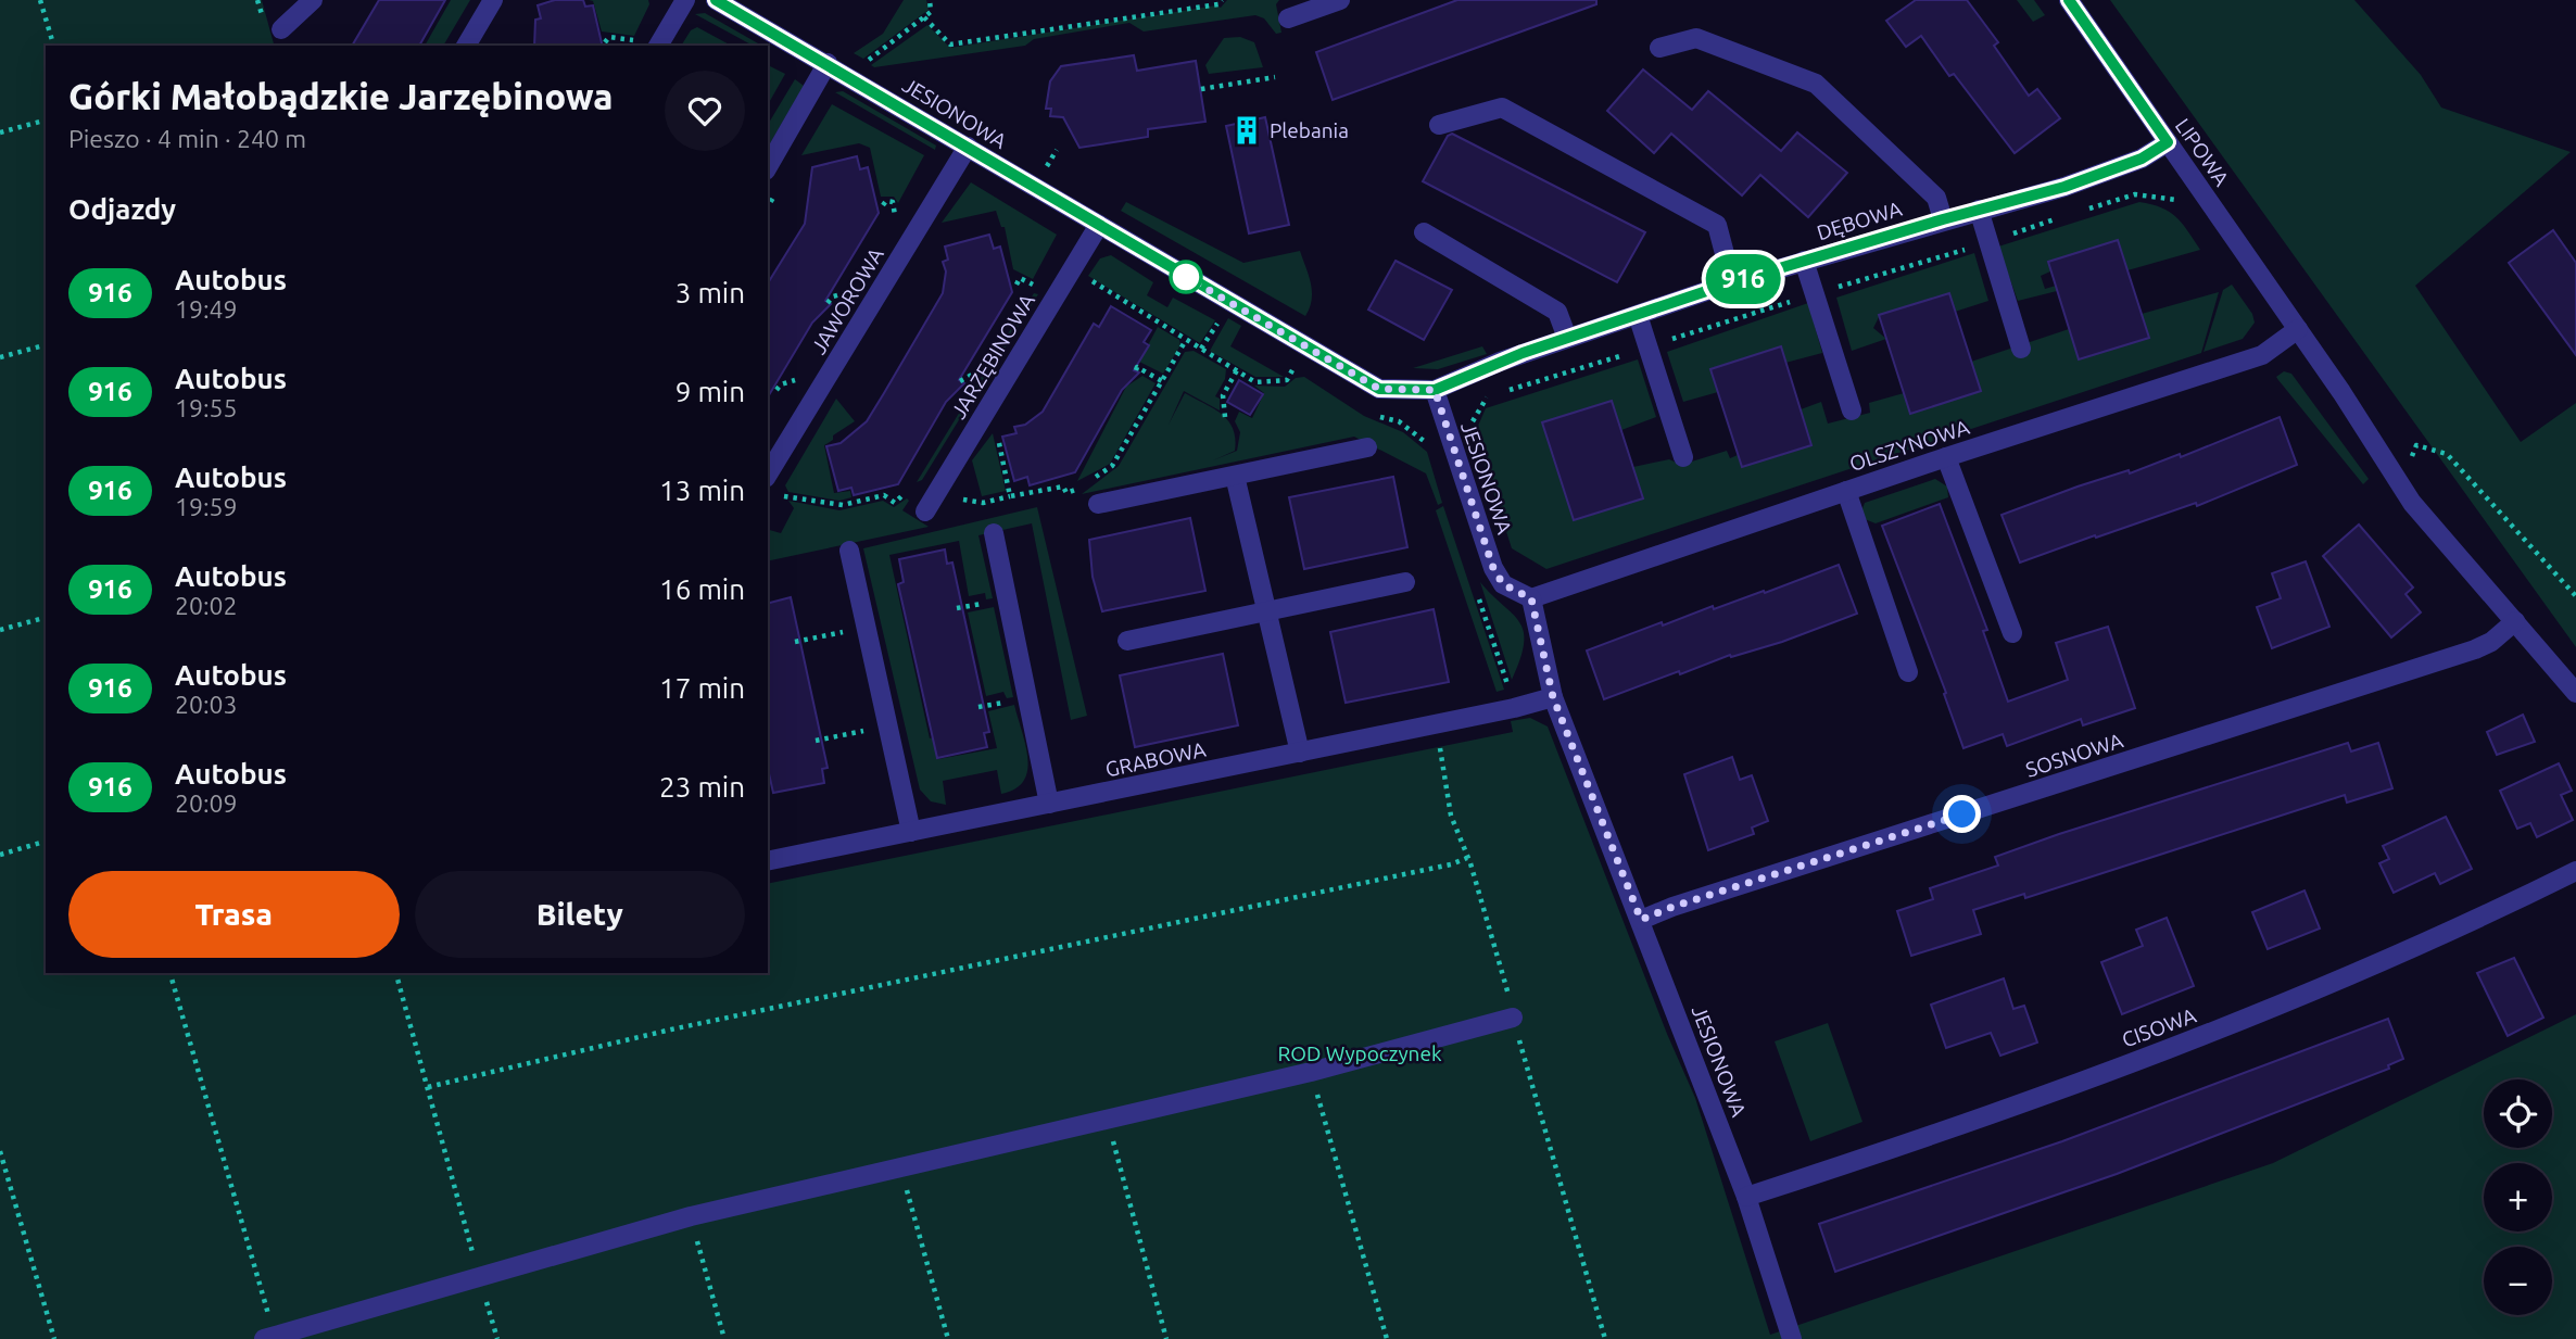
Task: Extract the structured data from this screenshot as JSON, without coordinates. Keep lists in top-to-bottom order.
{
  "streets": {
    "street": [
      "JESIONOWA",
      "LIPOWA",
      "DĘBOWA",
      "JAWOROWA",
      "JARZĘBINOWA",
      "OLSZYNOWA",
      "SOSNOWA",
      "GRABOWA",
      "CISOWA"
    ]
  },
  "crossings": [
    ["JESIONOWA", "DĘBOWA"],
    ["JESIONOWA", "JAWOROWA"],
    ["JESIONOWA", "JARZĘBINOWA"],
    ["JESIONOWA", "OLSZYNOWA"],
    ["JESIONOWA", "SOSNOWA"],
    ["JESIONOWA", "GRABOWA"],
    ["JESIONOWA", "CISOWA"],
    ["LIPOWA", "DĘBOWA"],
    ["LIPOWA", "OLSZYNOWA"],
    ["LIPOWA", "SOSNOWA"]
  ],
  "parks": ["ROD Wypoczynek"],
  "places": {
    "building": ["Plebania"]
  },
  "lines": ["bus line 916"],
  "page": {
    "on_map": "916",
    "heading": [
      ["Górki Małobądzkie Jarzębinowa", "Pieszo · 4 min · 240 m"],
      "Odjazdy"
    ],
    "list": [
      {
        "mark": "916",
        "name": "Autobus",
        "note": "19:49",
        "value": "3 min"
      },
      {
        "mark": "916",
        "name": "Autobus",
        "note": "19:55",
        "value": "9 min"
      },
      {
        "mark": "916",
        "name": "Autobus",
        "note": "19:59",
        "value": "13 min"
      },
      {
        "mark": "916",
        "name": "Autobus",
        "note": "20:02",
        "value": "16 min"
      },
      {
        "mark": "916",
        "name": "Autobus",
        "note": "20:03",
        "value": "17 min"
      },
      {
        "mark": "916",
        "name": "Autobus",
        "note": "20:09",
        "value": "23 min"
      }
    ],
    "buttons": ["Trasa", "Bilety"],
    "map_buttons": ["+", "−"]
  }
}
